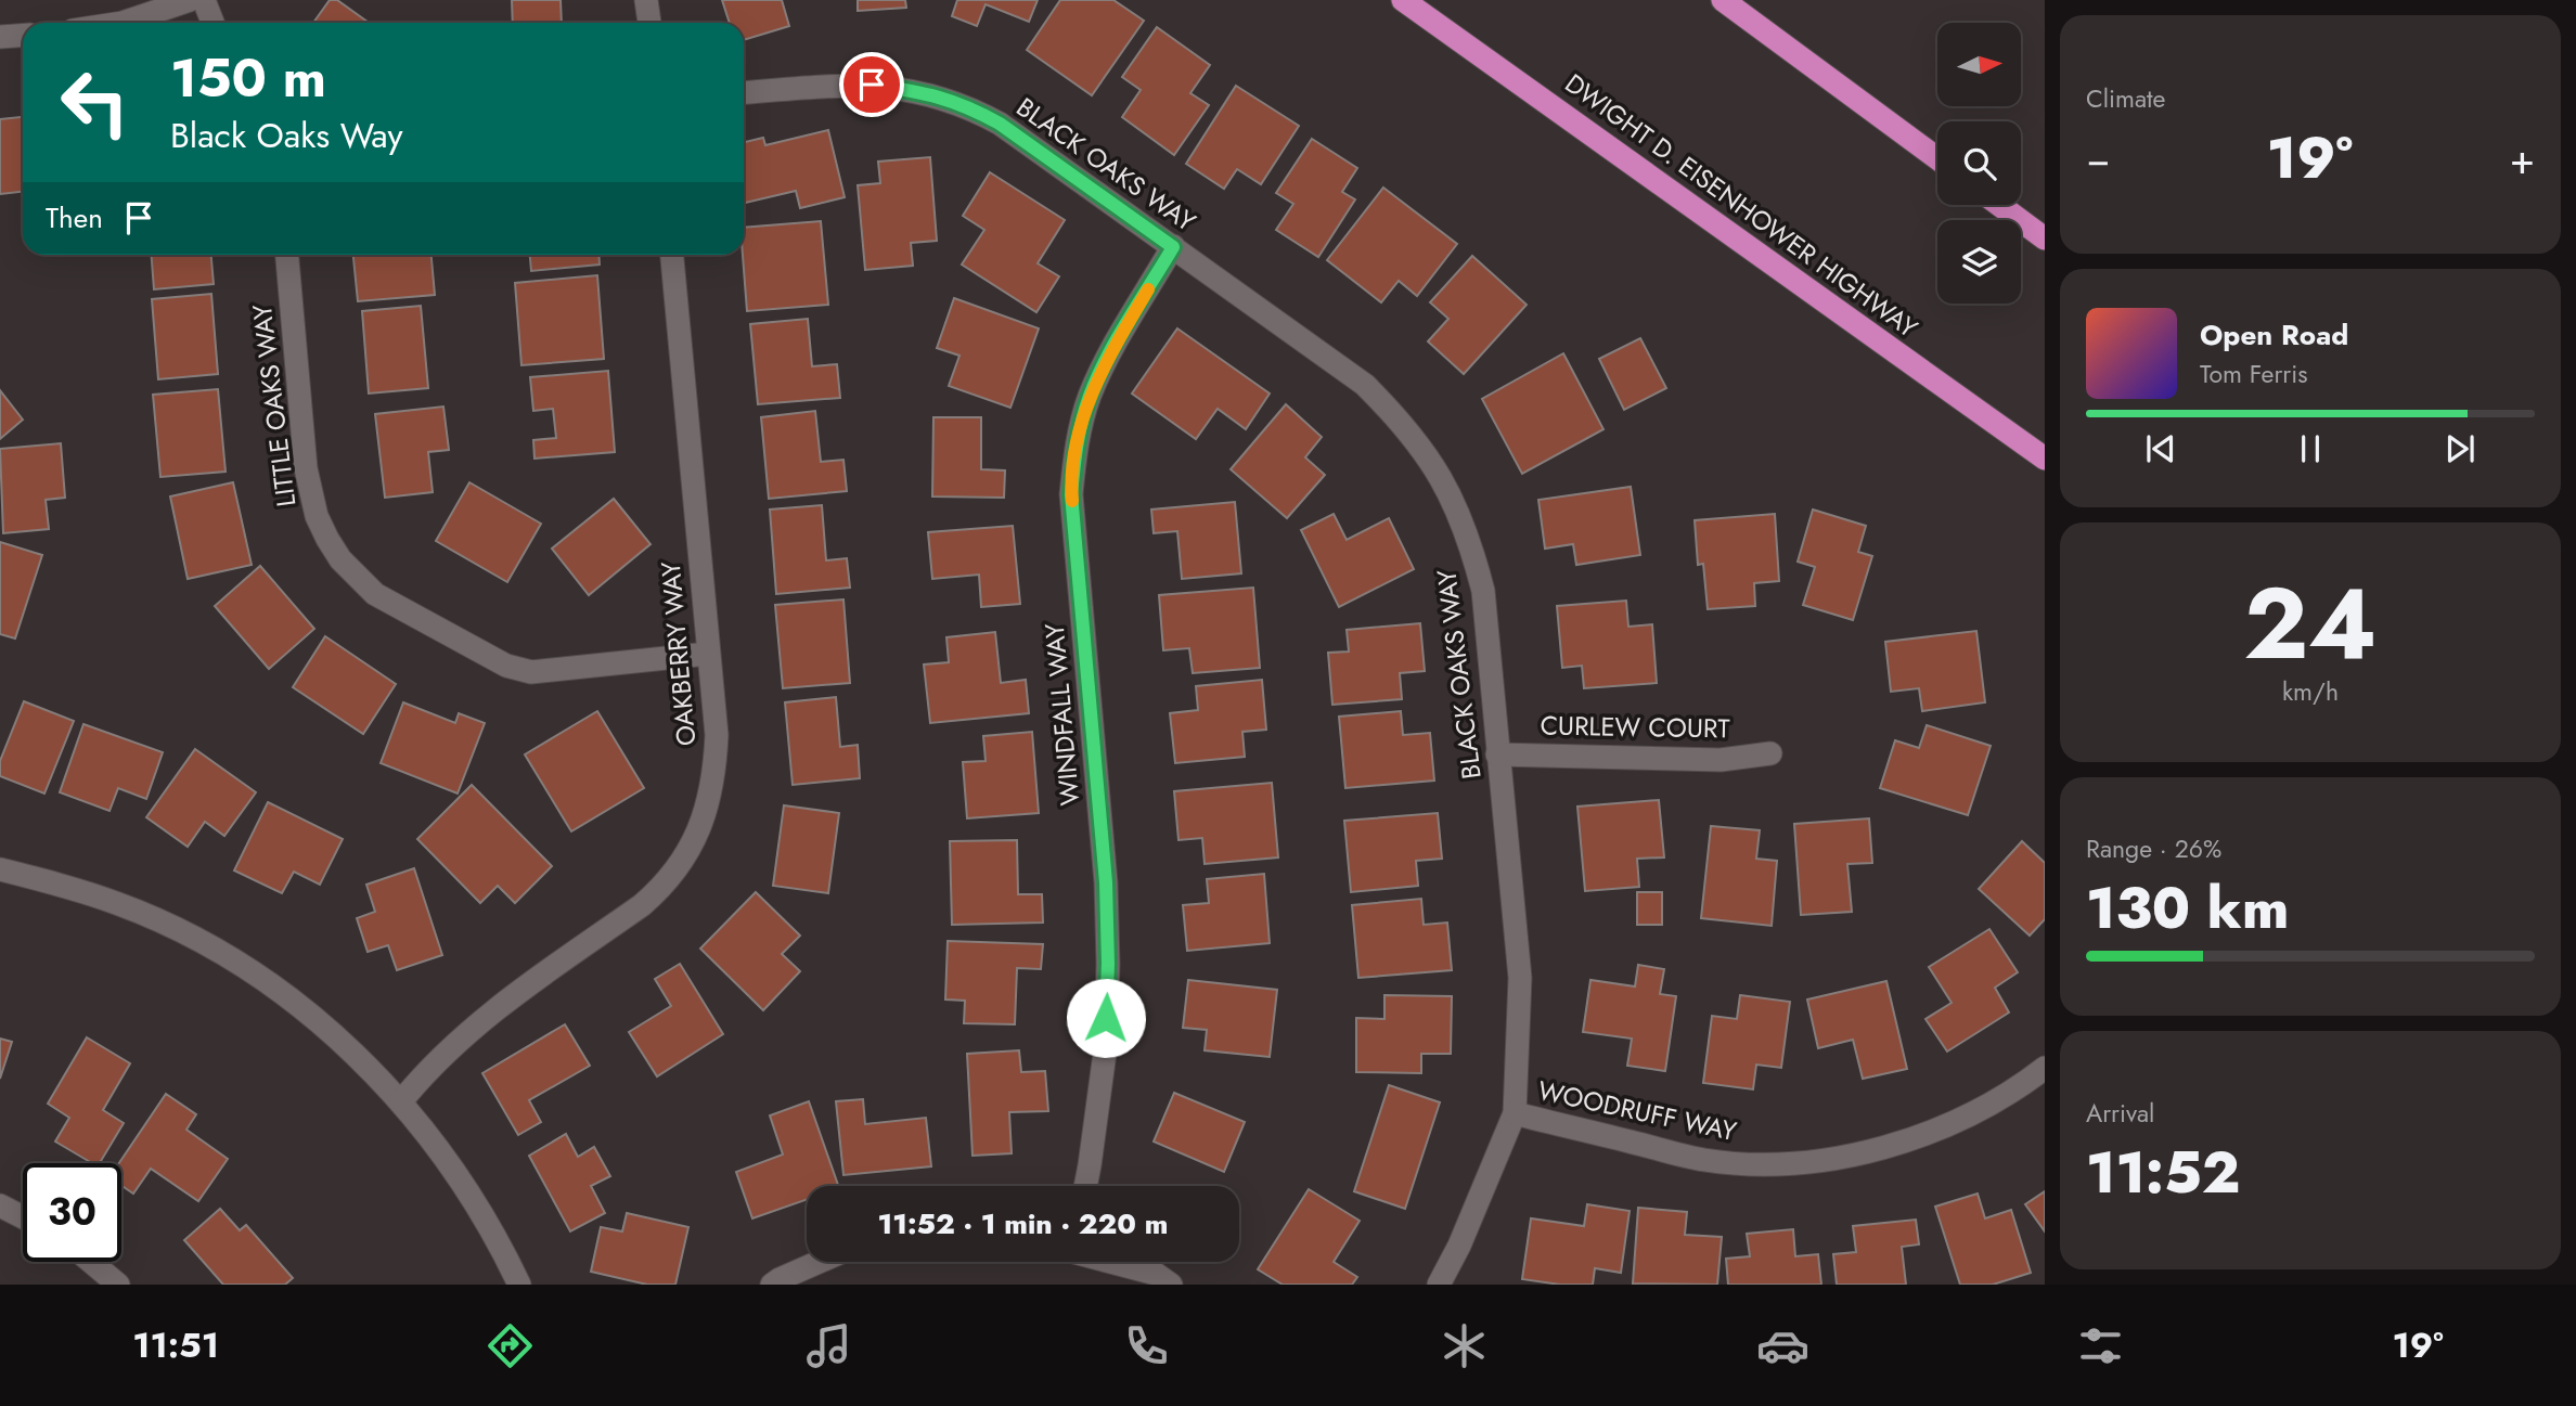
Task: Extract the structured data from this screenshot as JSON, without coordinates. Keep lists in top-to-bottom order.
{
  "streets": {
    "highway": ["DWIGHT D. EISENHOWER HIGHWAY"],
    "street": [
      "BLACK OAKS WAY",
      "LITTLE OAKS WAY",
      "OAKBERRY WAY",
      "WINDFALL WAY",
      "CURLEW COURT",
      "WOODRUFF WAY"
    ]
  },
  "crossings": [
    ["BLACK OAKS WAY", "WINDFALL WAY"],
    ["BLACK OAKS WAY", "CURLEW COURT"],
    ["BLACK OAKS WAY", "WOODRUFF WAY"],
    ["LITTLE OAKS WAY", "OAKBERRY WAY"]
  ],
  "north": "right",
  "page": {
    "tile": [
      "Climate",
      ["24", "km/h"],
      ["Range · 26%", "130 km"],
      ["Arrival", "11:52"]
    ],
    "turn": ["150 m", "Black Oaks Way"],
    "heat": ["−", "19°", "+"],
    "then": "Then",
    "song": ["Open Road", "Tom Ferris"],
    "limit": "30",
    "trip": "11:52 · 1 min · 220 m",
    "tabs": ["11:51", "19°"]
  }
}
